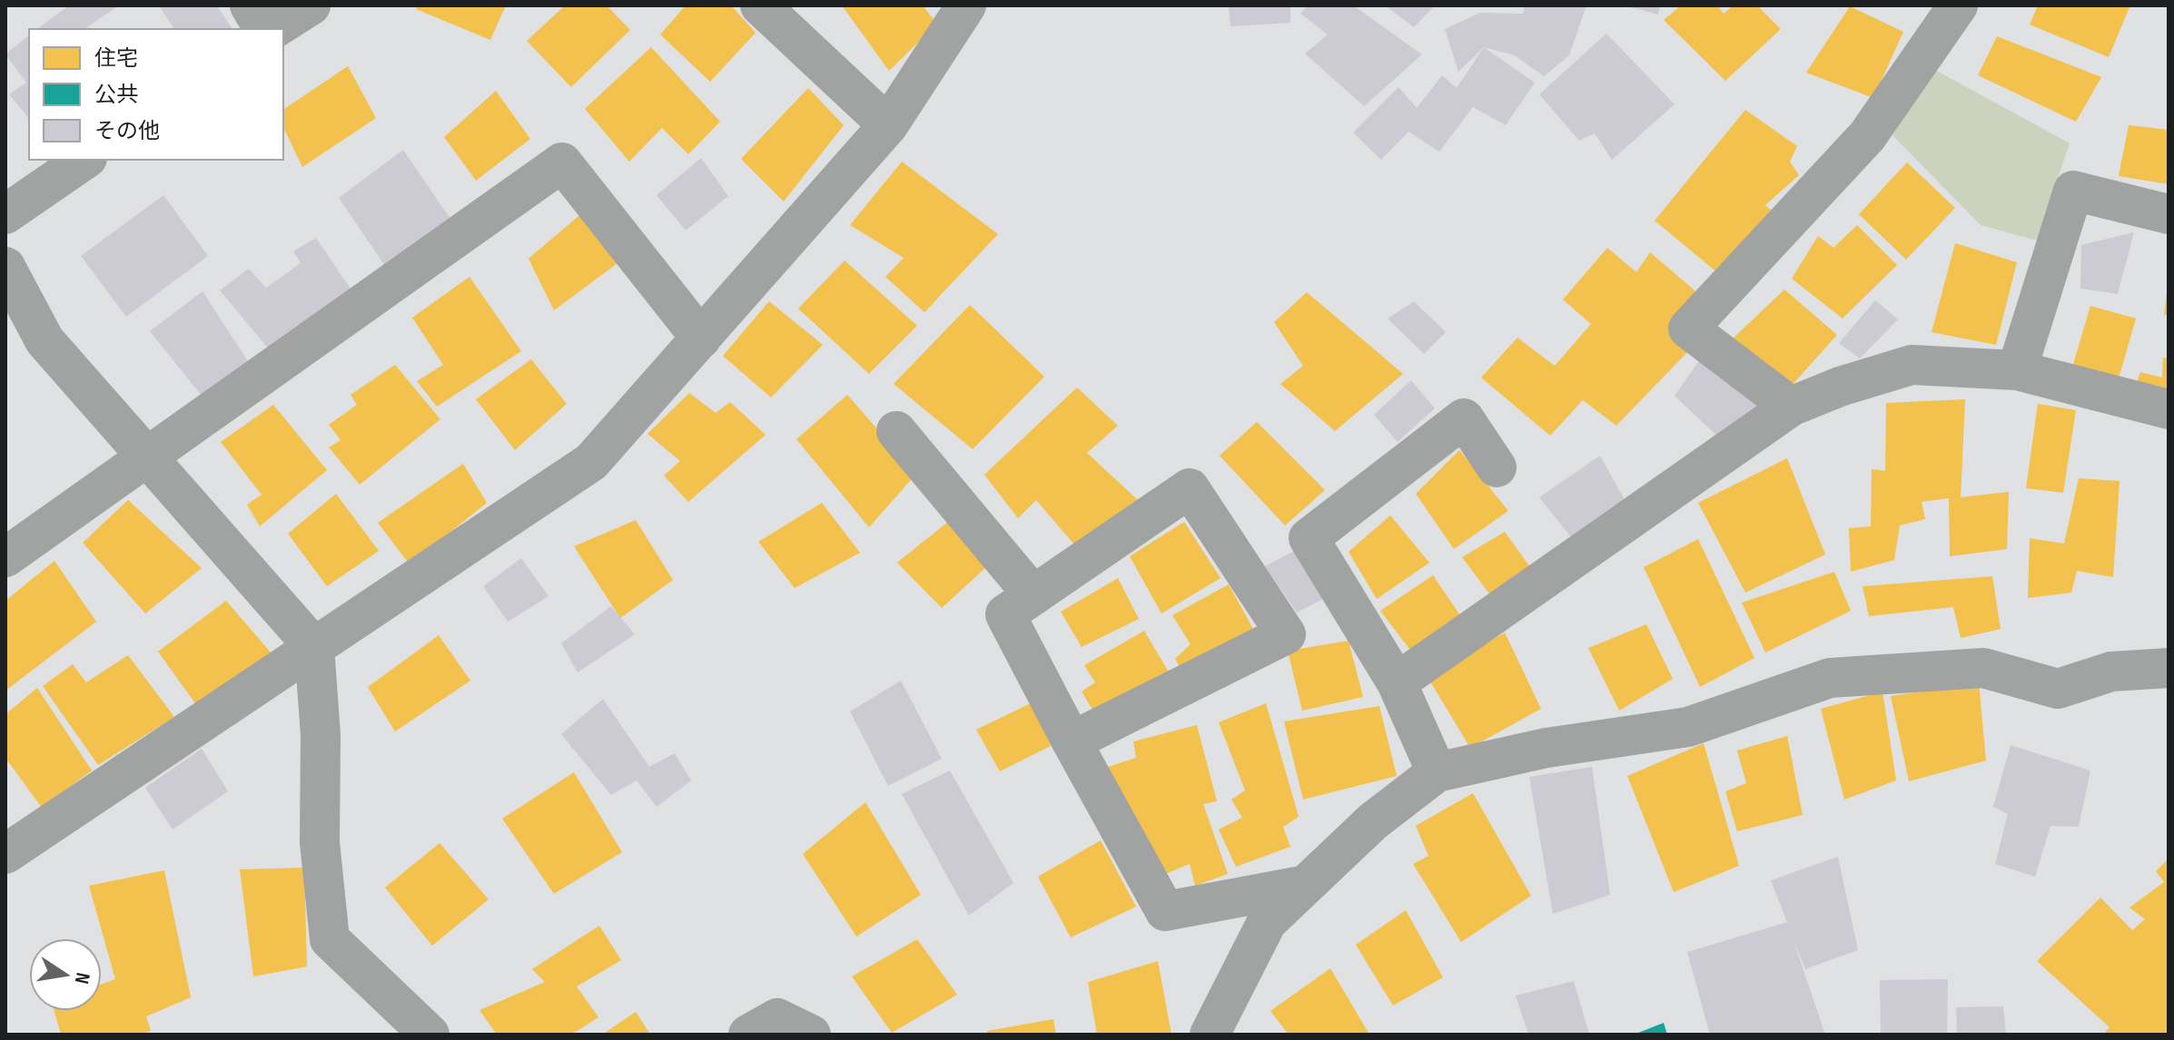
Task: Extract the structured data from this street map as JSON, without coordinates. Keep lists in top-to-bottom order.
{
  "legend": ["住宅", "公共", "その他"],
  "north": "right"
}
